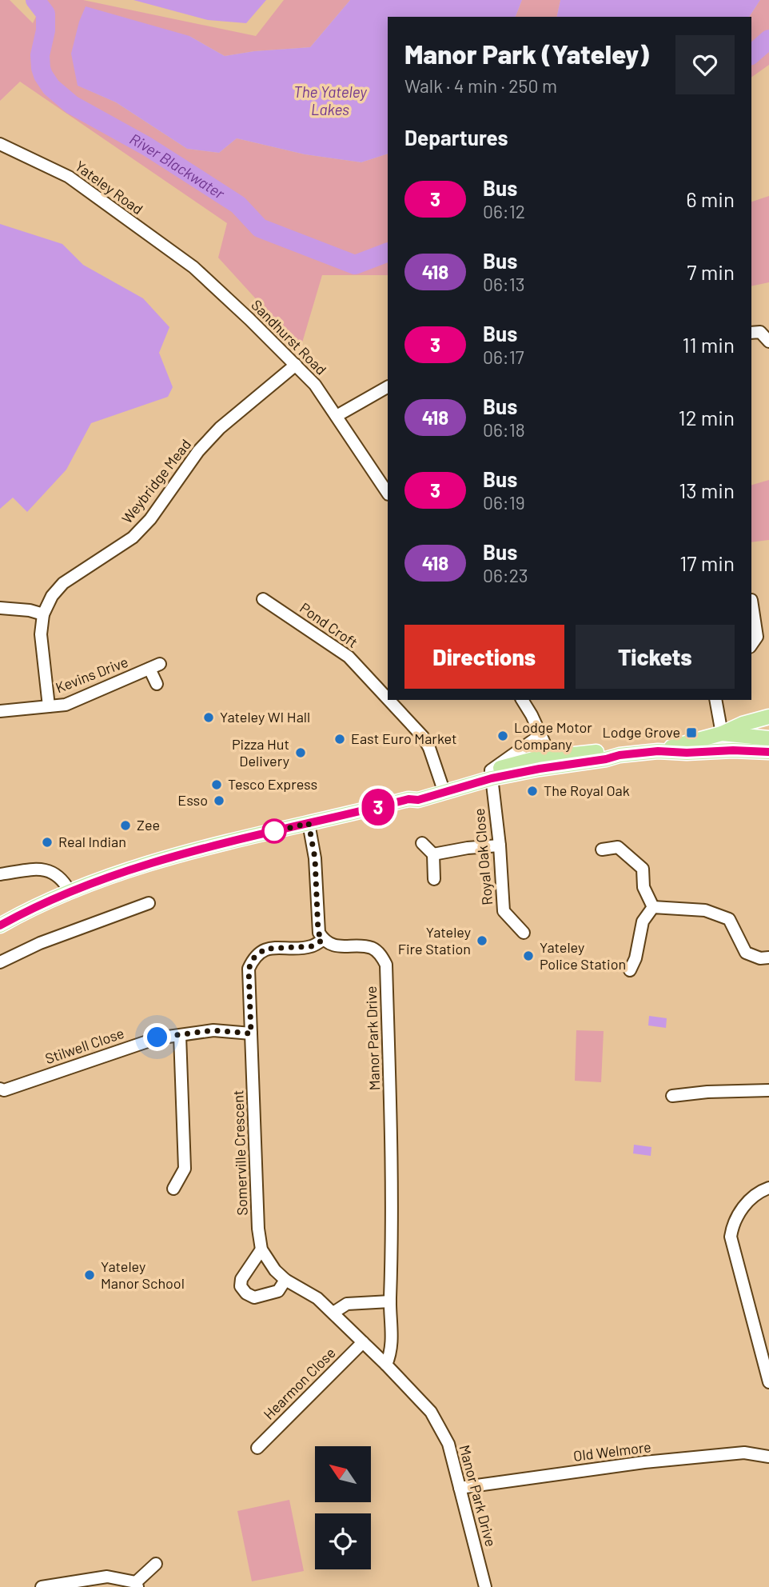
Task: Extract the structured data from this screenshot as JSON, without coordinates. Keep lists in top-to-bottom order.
{
  "streets": {
    "street": [
      "Yateley Road",
      "Sandhurst Road",
      "Weybridge Mead",
      "Pond Croft",
      "Kevins Drive",
      "Royal Oak Close",
      "Manor Park Drive",
      "Stilwell Close",
      "Somerville Crescent",
      "Hearmon Close",
      "Old Welmore"
    ]
  },
  "crossings": [
    ["Yateley Road", "Sandhurst Road"],
    ["Sandhurst Road", "Weybridge Mead"],
    ["Weybridge Mead", "Kevins Drive"],
    ["Manor Park Drive", "Somerville Crescent"],
    ["Manor Park Drive", "Old Welmore"],
    ["Stilwell Close", "Somerville Crescent"],
    ["Somerville Crescent", "Hearmon Close"]
  ],
  "water": ["The Yateley Lakes", "River Blackwater"],
  "places": {
    "other": [
      "Yateley WI Hall",
      "Lodge Motor Company",
      "East Euro Market",
      "Pizza Hut Delivery",
      "Tesco Express",
      "The Royal Oak",
      "Esso",
      "Zee",
      "Real Indian",
      "Yateley Fire Station",
      "Yateley Police Station",
      "Yateley Manor School"
    ],
    "transit": ["Lodge Grove"]
  },
  "lines": ["bus line 3"],
  "north": "top left",
  "page": {
    "on_map": "3",
    "heading": [
      ["Manor Park (Yateley)", "Walk · 4 min · 250 m"],
      "Departures"
    ],
    "list": [
      {
        "mark": "3",
        "name": "Bus",
        "note": "06:12",
        "value": "6 min"
      },
      {
        "mark": "418",
        "name": "Bus",
        "note": "06:13",
        "value": "7 min"
      },
      {
        "mark": "3",
        "name": "Bus",
        "note": "06:17",
        "value": "11 min"
      },
      {
        "mark": "418",
        "name": "Bus",
        "note": "06:18",
        "value": "12 min"
      },
      {
        "mark": "3",
        "name": "Bus",
        "note": "06:19",
        "value": "13 min"
      },
      {
        "mark": "418",
        "name": "Bus",
        "note": "06:23",
        "value": "17 min"
      }
    ],
    "buttons": ["Directions", "Tickets"]
  }
}
